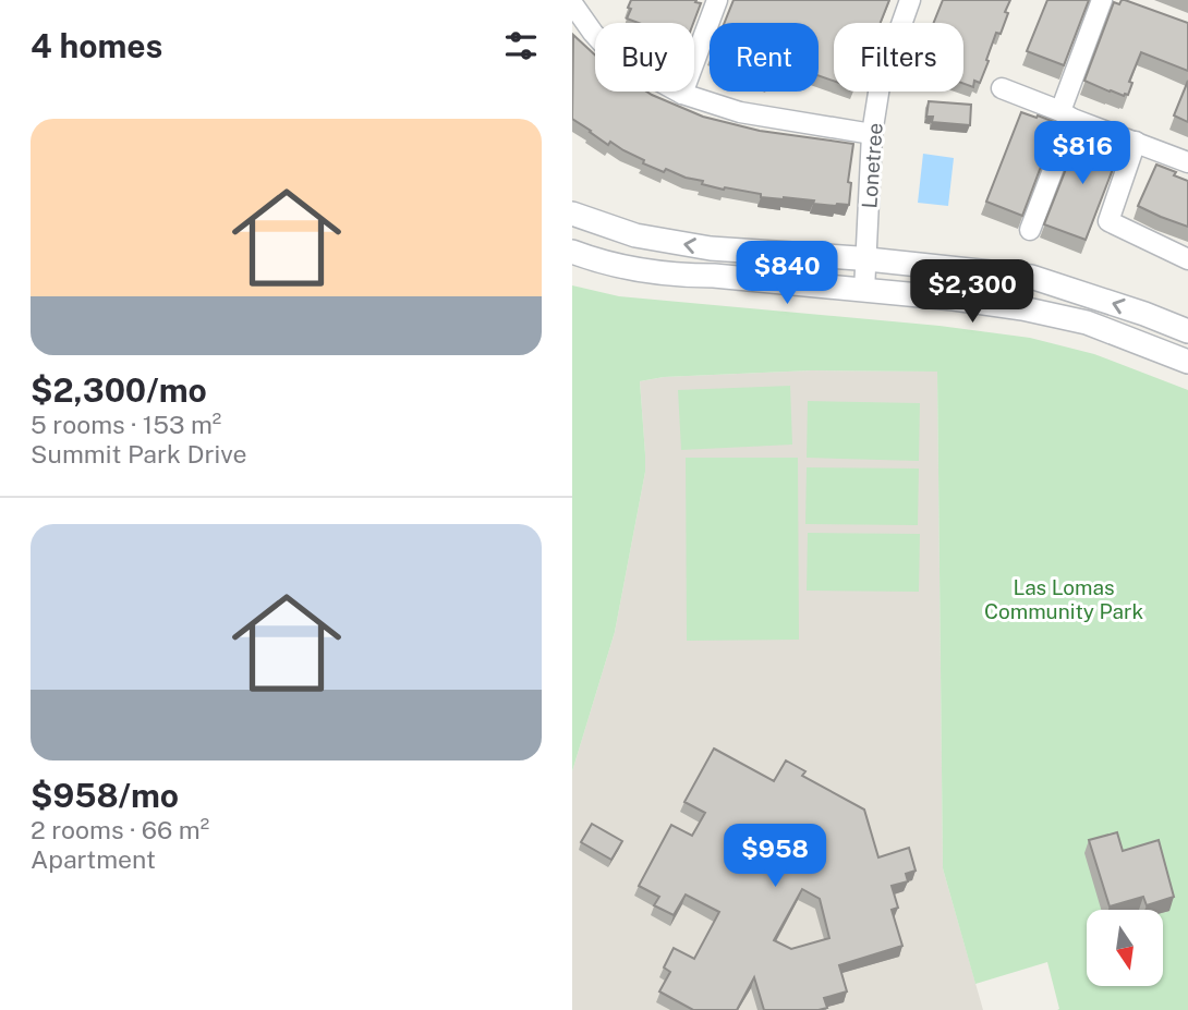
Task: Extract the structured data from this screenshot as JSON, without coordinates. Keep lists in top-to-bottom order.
{
  "streets": {
    "street": ["Lonetree"]
  },
  "parks": ["Las Lomas Community Park"],
  "north": "bottom",
  "page": {
    "heading": "4 homes",
    "chip": ["Buy", "Rent", "Filters"],
    "list": [
      {
        "name": "$2,300/mo",
        "note": "5 rooms · 153 m² · Summit Park Drive"
      },
      {
        "name": "$958/mo",
        "note": "2 rooms · 66 m² · Apartment"
      }
    ],
    "price": [
      "$816",
      "$840",
      "$2,300",
      "$958"
    ]
  }
}
